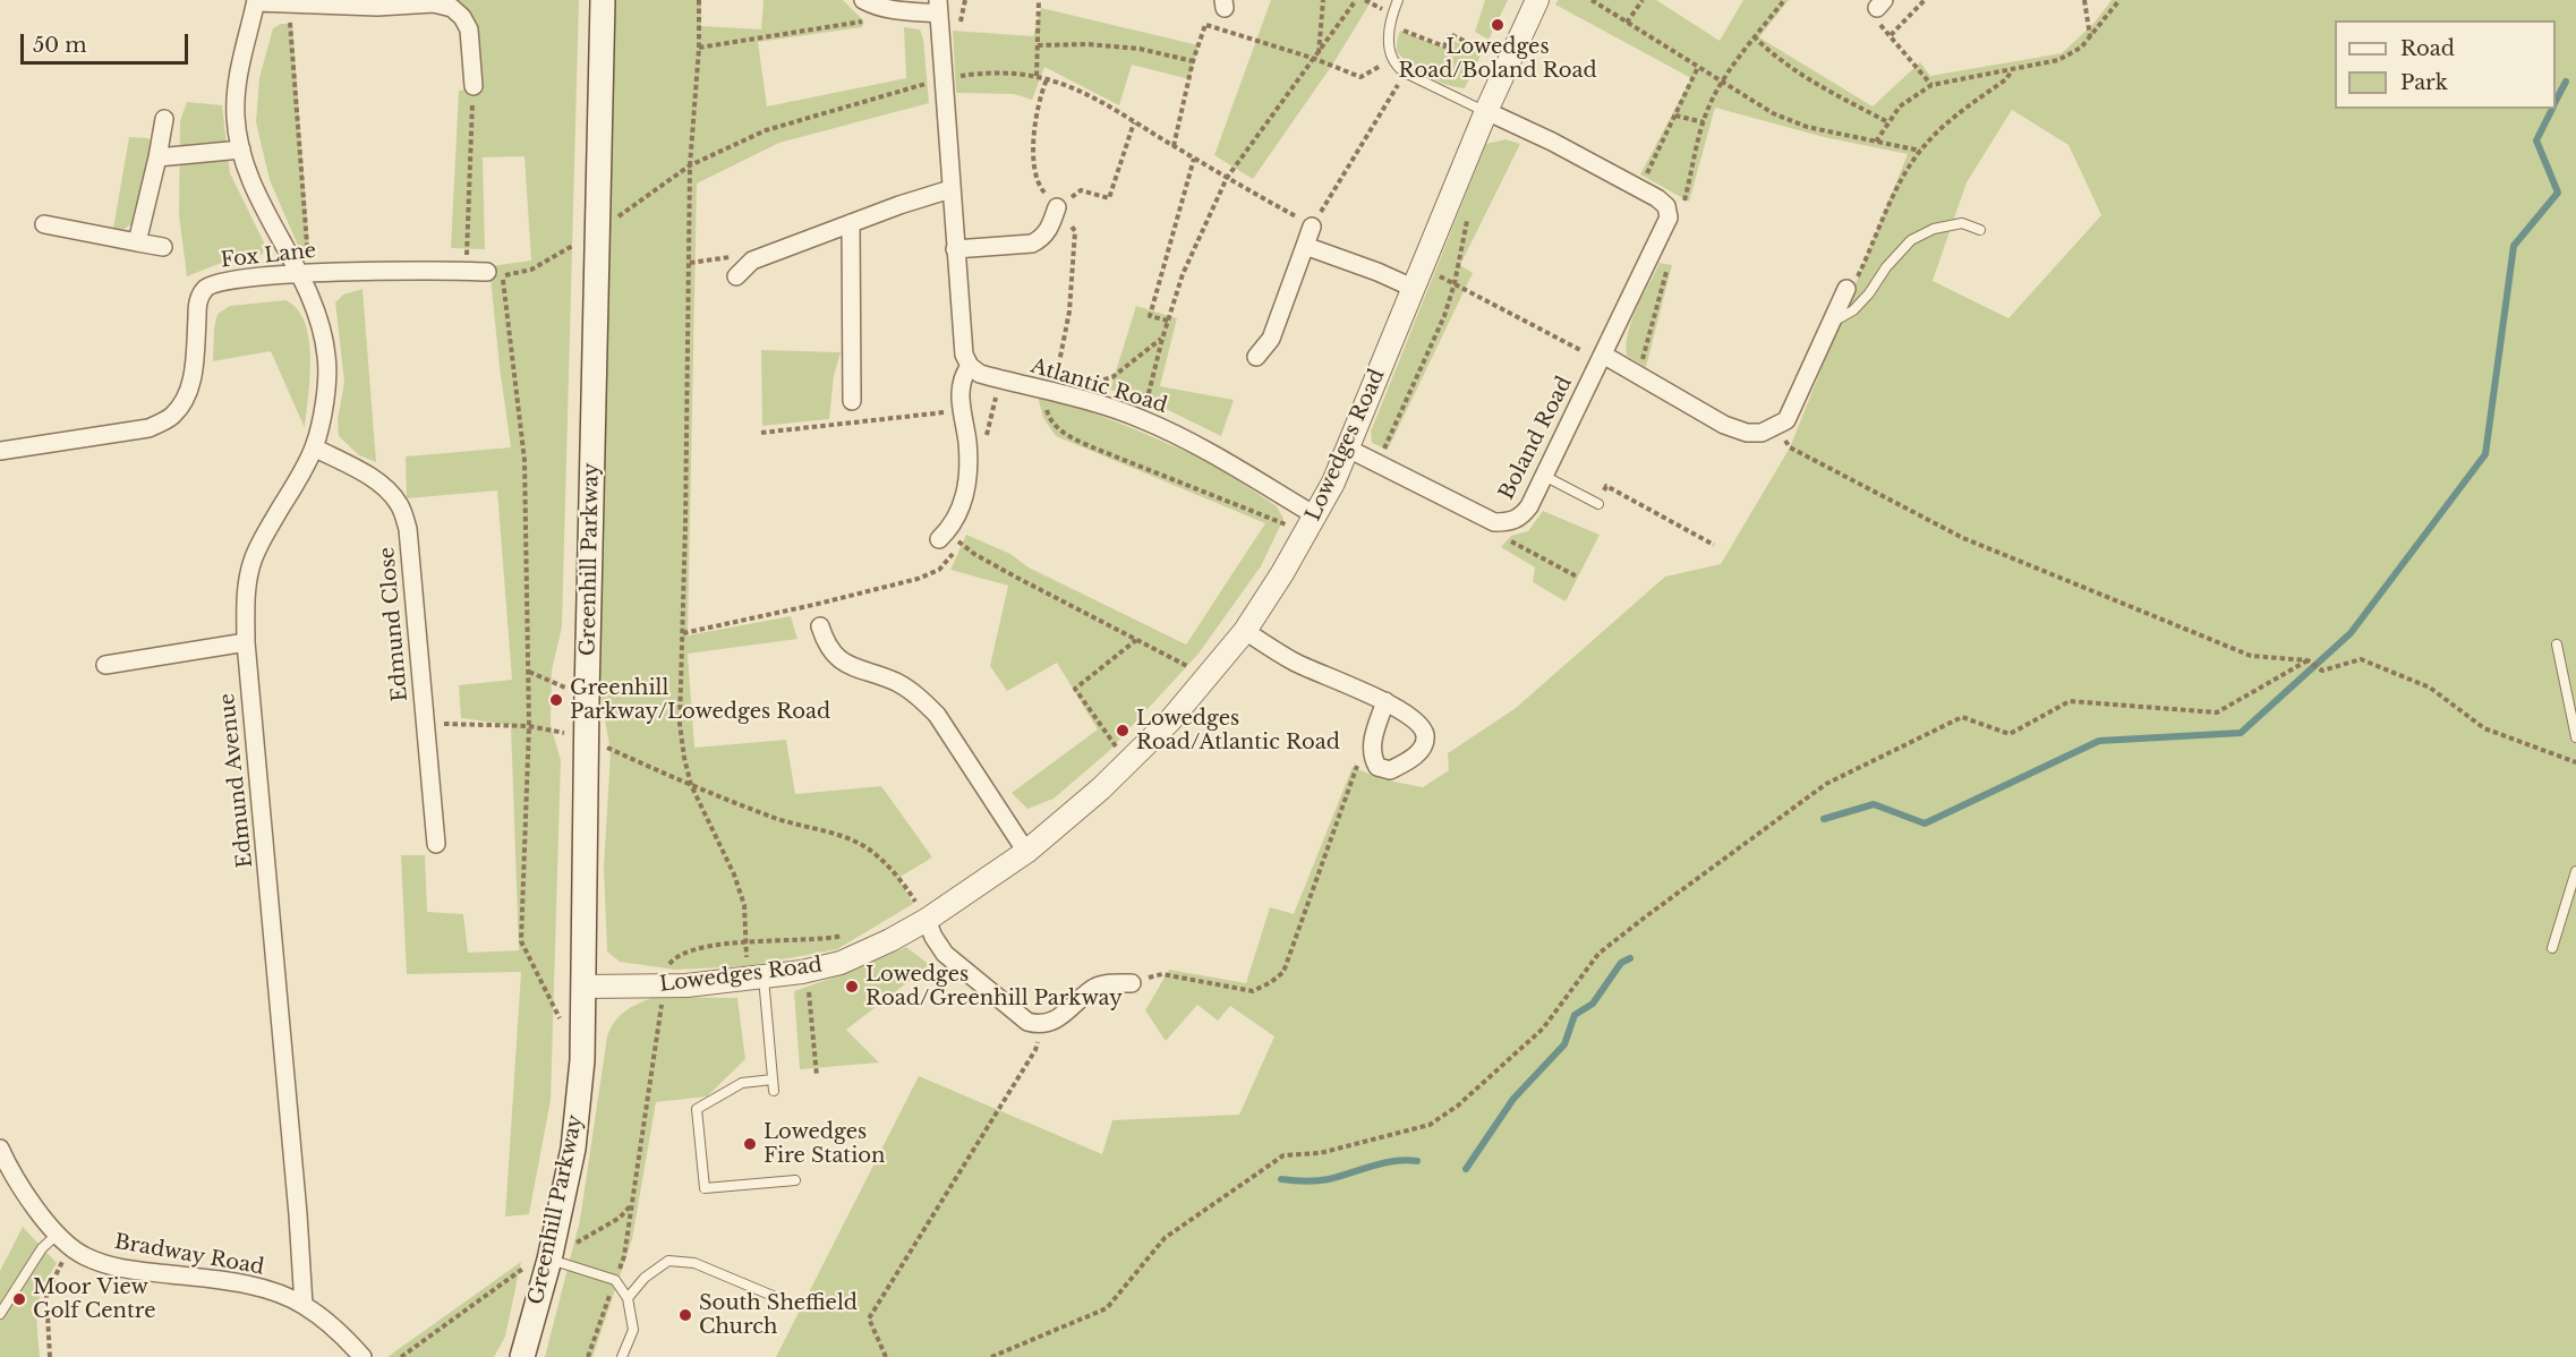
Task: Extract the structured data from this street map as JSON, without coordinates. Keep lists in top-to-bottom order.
{
  "streets": {
    "main road": ["Greenhill Parkway"],
    "street": [
      "Fox Lane",
      "Atlantic Road",
      "Boland Road",
      "Lowedges Road",
      "Edmund Close",
      "Edmund Avenue",
      "Bradway Road"
    ]
  },
  "crossings": [
    ["Fox Lane", "Edmund Avenue"],
    ["Atlantic Road", "Lowedges Road"],
    ["Boland Road", "Lowedges Road"],
    ["Lowedges Road", "Greenhill Parkway"],
    ["Edmund Close", "Edmund Avenue"],
    ["Edmund Avenue", "Bradway Road"]
  ],
  "places": [
    "Lowedges Road/Boland Road",
    "Greenhill Parkway/Lowedges Road",
    "Lowedges Road/Atlantic Road",
    "Lowedges Road/Greenhill Parkway",
    "Lowedges Fire Station",
    "Moor View Golf Centre",
    "South Sheffield Church"
  ],
  "legend": ["Road", "Park"],
  "scale_bar": "50 m"
}
